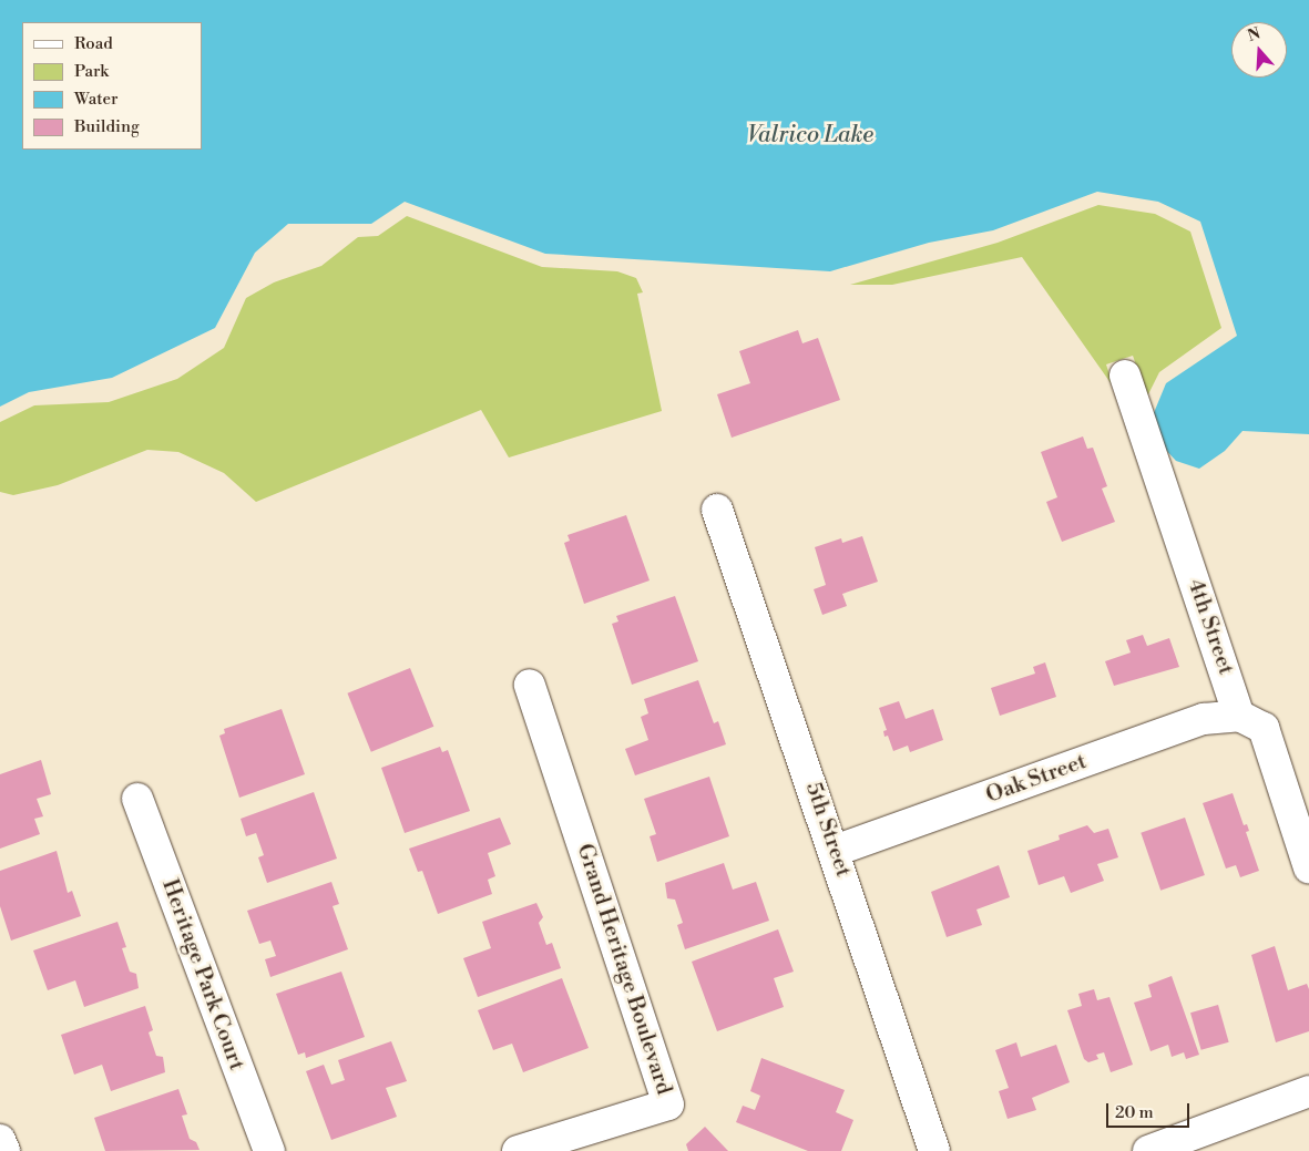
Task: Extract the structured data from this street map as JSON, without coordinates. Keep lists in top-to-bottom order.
{
  "streets": {
    "street": [
      "4th Street",
      "Oak Street",
      "5th Street",
      "Grand Heritage Boulevard",
      "Heritage Park Court"
    ]
  },
  "crossings": [
    ["4th Street", "Oak Street"],
    ["Oak Street", "5th Street"]
  ],
  "water": ["Valrico Lake"],
  "legend": [
    "Road",
    "Park",
    "Water",
    "Building"
  ],
  "scale_bar": "20 m",
  "north": "top"
}
